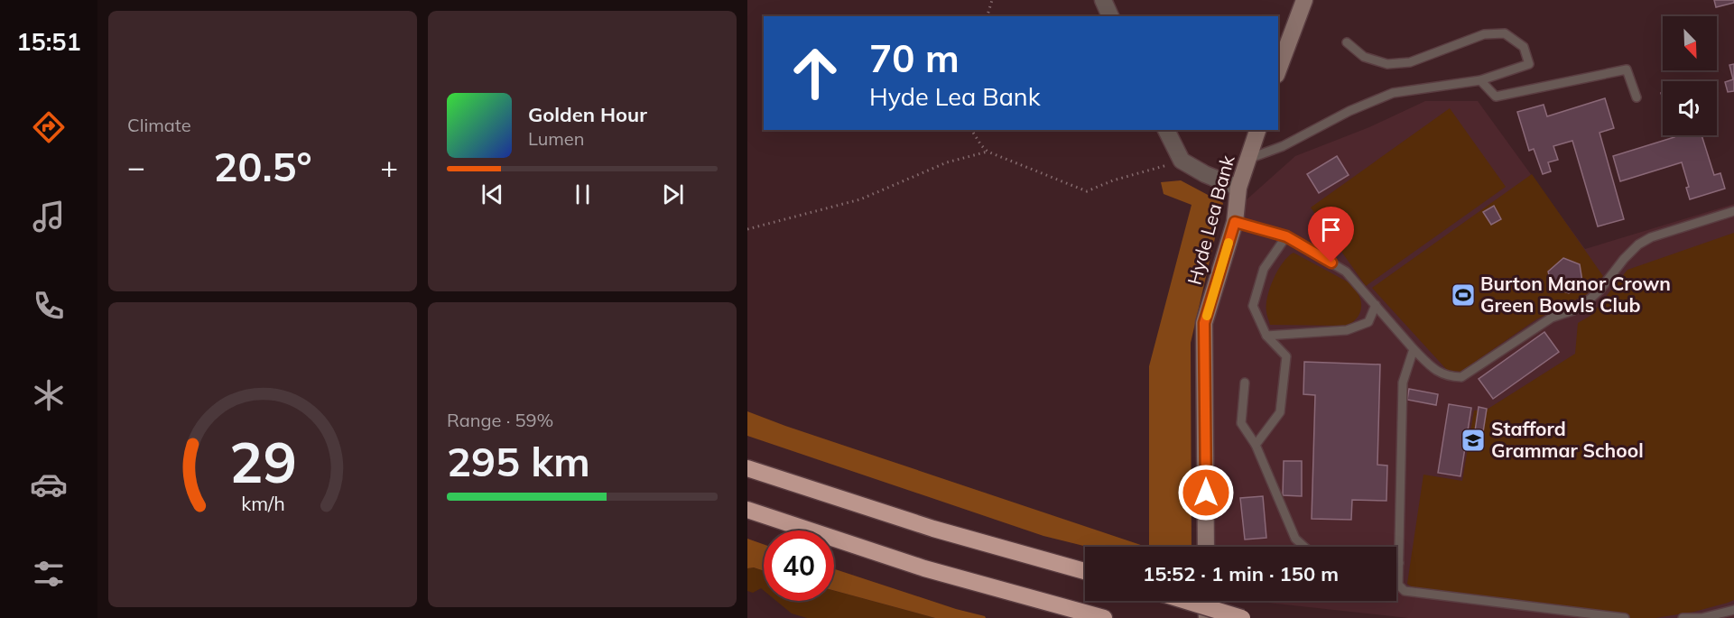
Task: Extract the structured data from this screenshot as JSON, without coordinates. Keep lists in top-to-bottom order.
{
  "streets": {
    "street": ["Hyde Lea Bank"]
  },
  "places": {
    "sports": ["Burton Manor Crown Green Bowls Club"],
    "school or university": ["Stafford Grammar School"]
  },
  "north": "bottom right",
  "page": {
    "tabs": "15:51",
    "tile": [
      "Climate",
      ["Range · 59%", "295 km"]
    ],
    "turn": ["70 m", "Hyde Lea Bank"],
    "song": ["Golden Hour", "Lumen"],
    "heat": ["−", "20.5°", "+"],
    "limit": "40",
    "trip": "15:52 · 1 min · 150 m",
    "gauge": ["29", "km/h"]
  }
}
